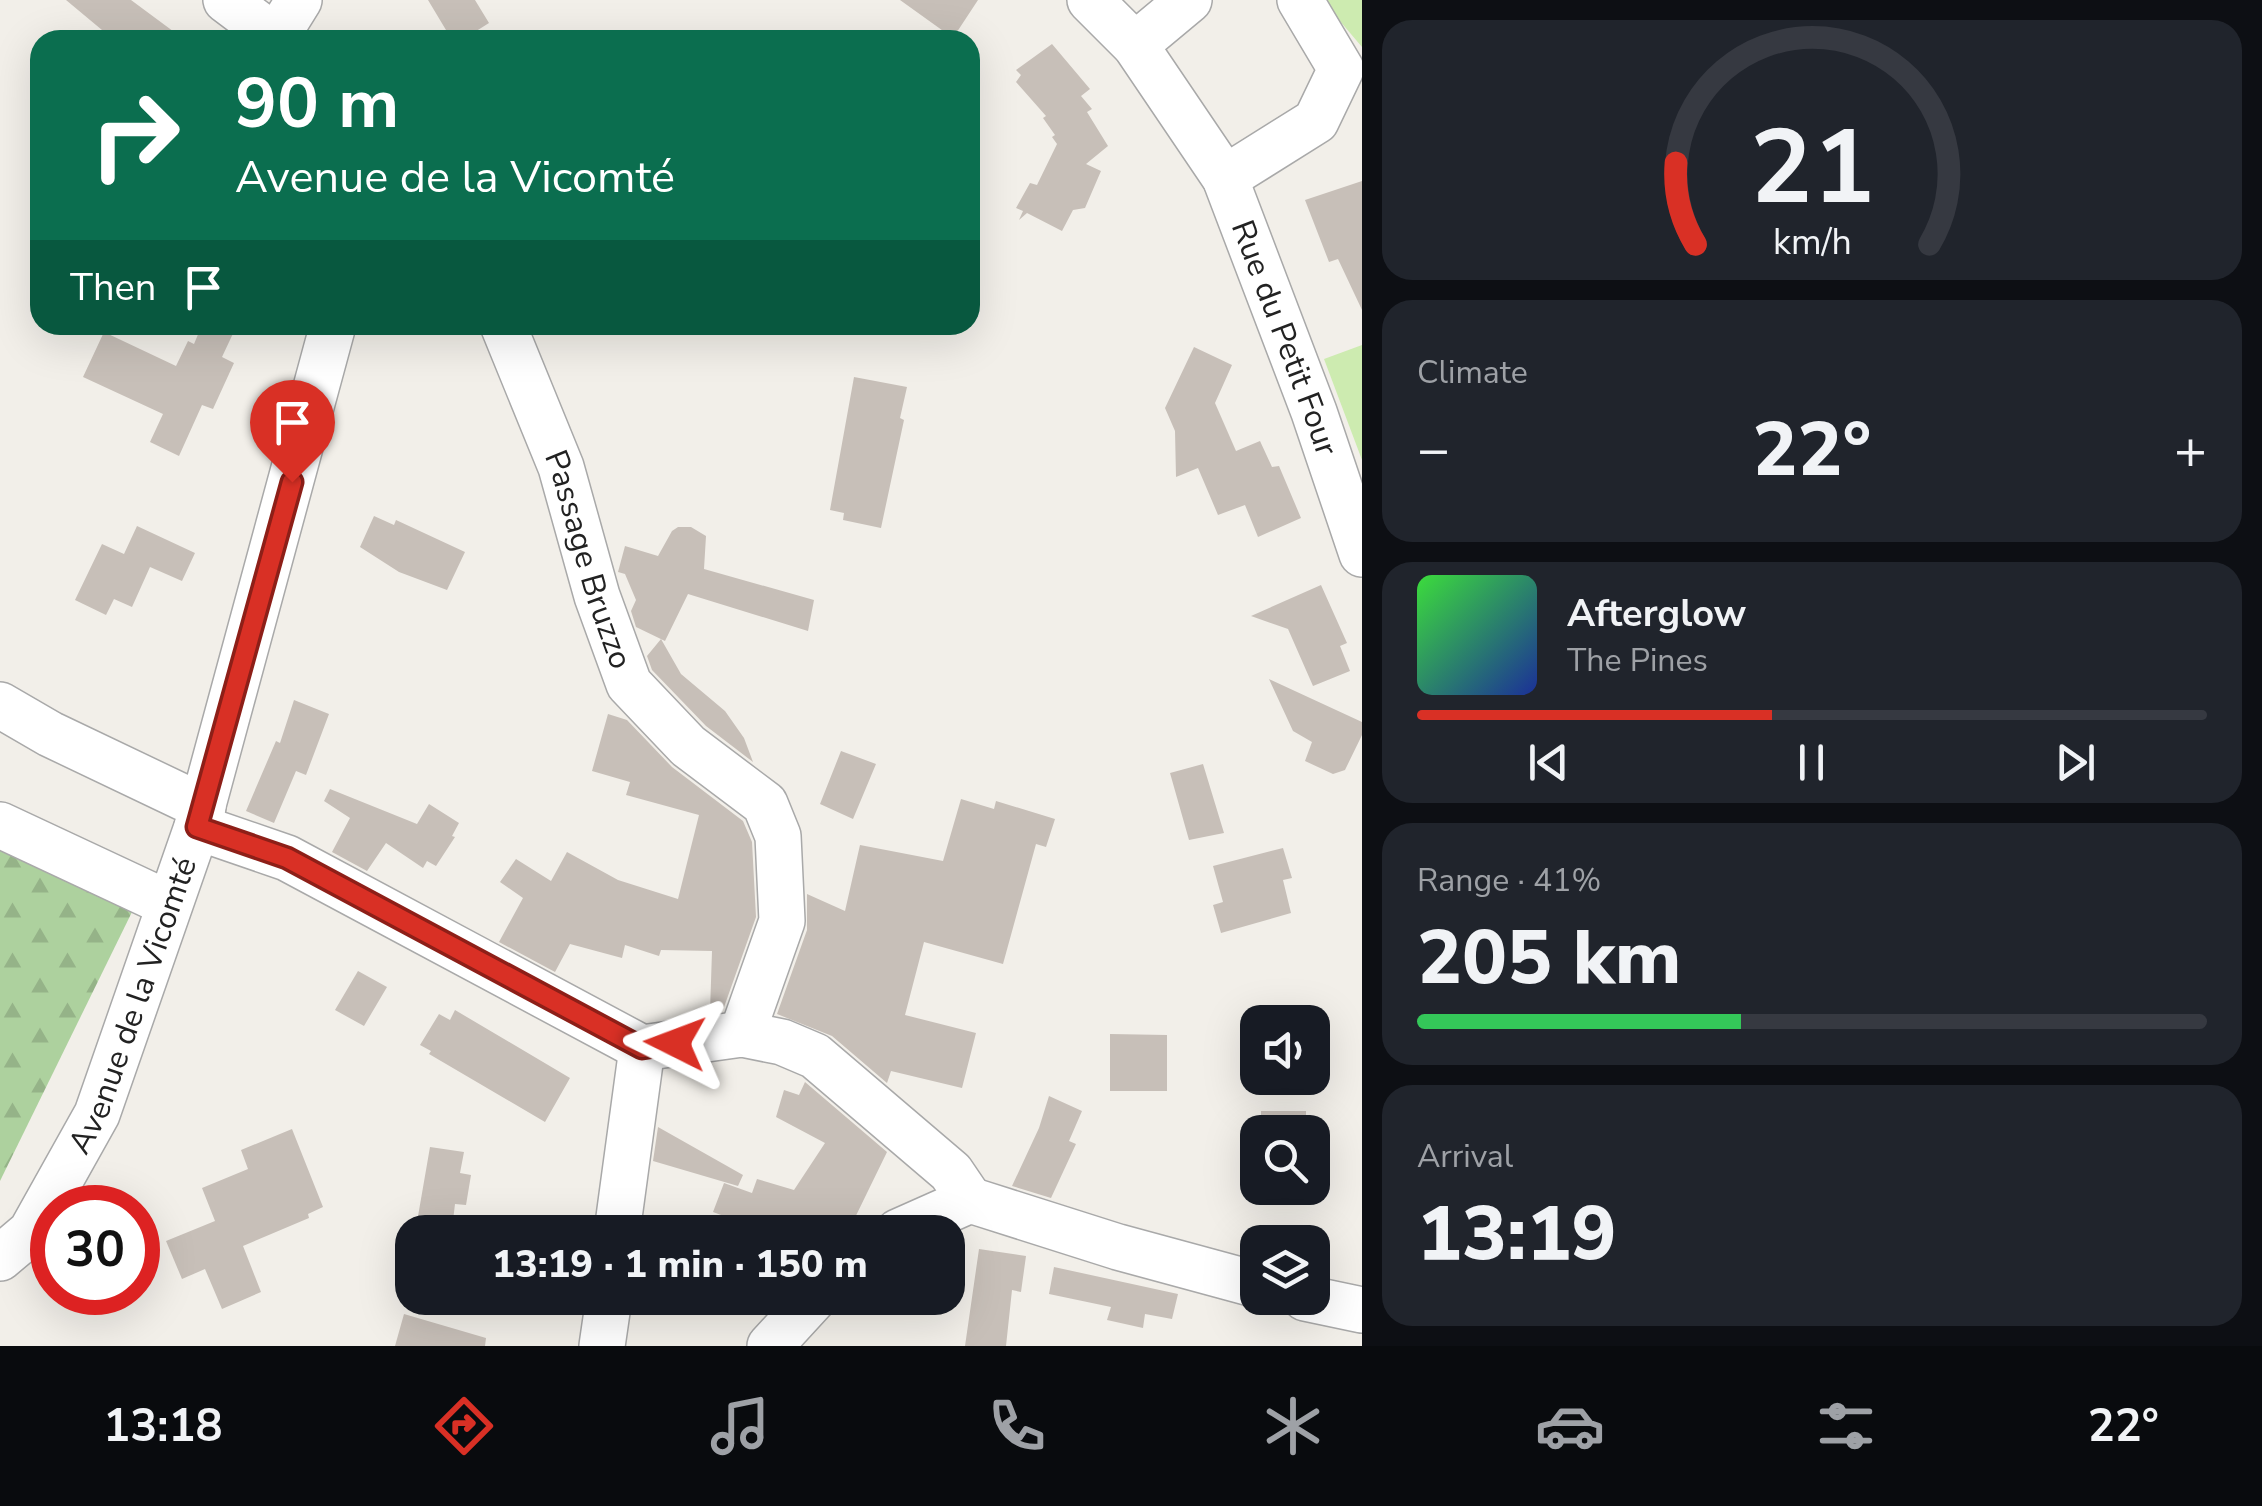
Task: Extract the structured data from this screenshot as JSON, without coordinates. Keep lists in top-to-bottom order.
{
  "streets": {
    "street": ["Rue du Petit Four", "Passage Bruzzo", "Avenue de la Vicomté"]
  },
  "page": {
    "turn": ["90 m", "Avenue de la Vicomté"],
    "then": "Then",
    "tile": [
      "Climate",
      ["Range · 41%", "205 km"],
      ["Arrival", "13:19"]
    ],
    "heat": ["−", "22°", "+"],
    "song": ["Afterglow", "The Pines"],
    "limit": "30",
    "trip": "13:19 · 1 min · 150 m",
    "tabs": ["13:18", "22°"],
    "gauge": ["21", "km/h"]
  }
}
